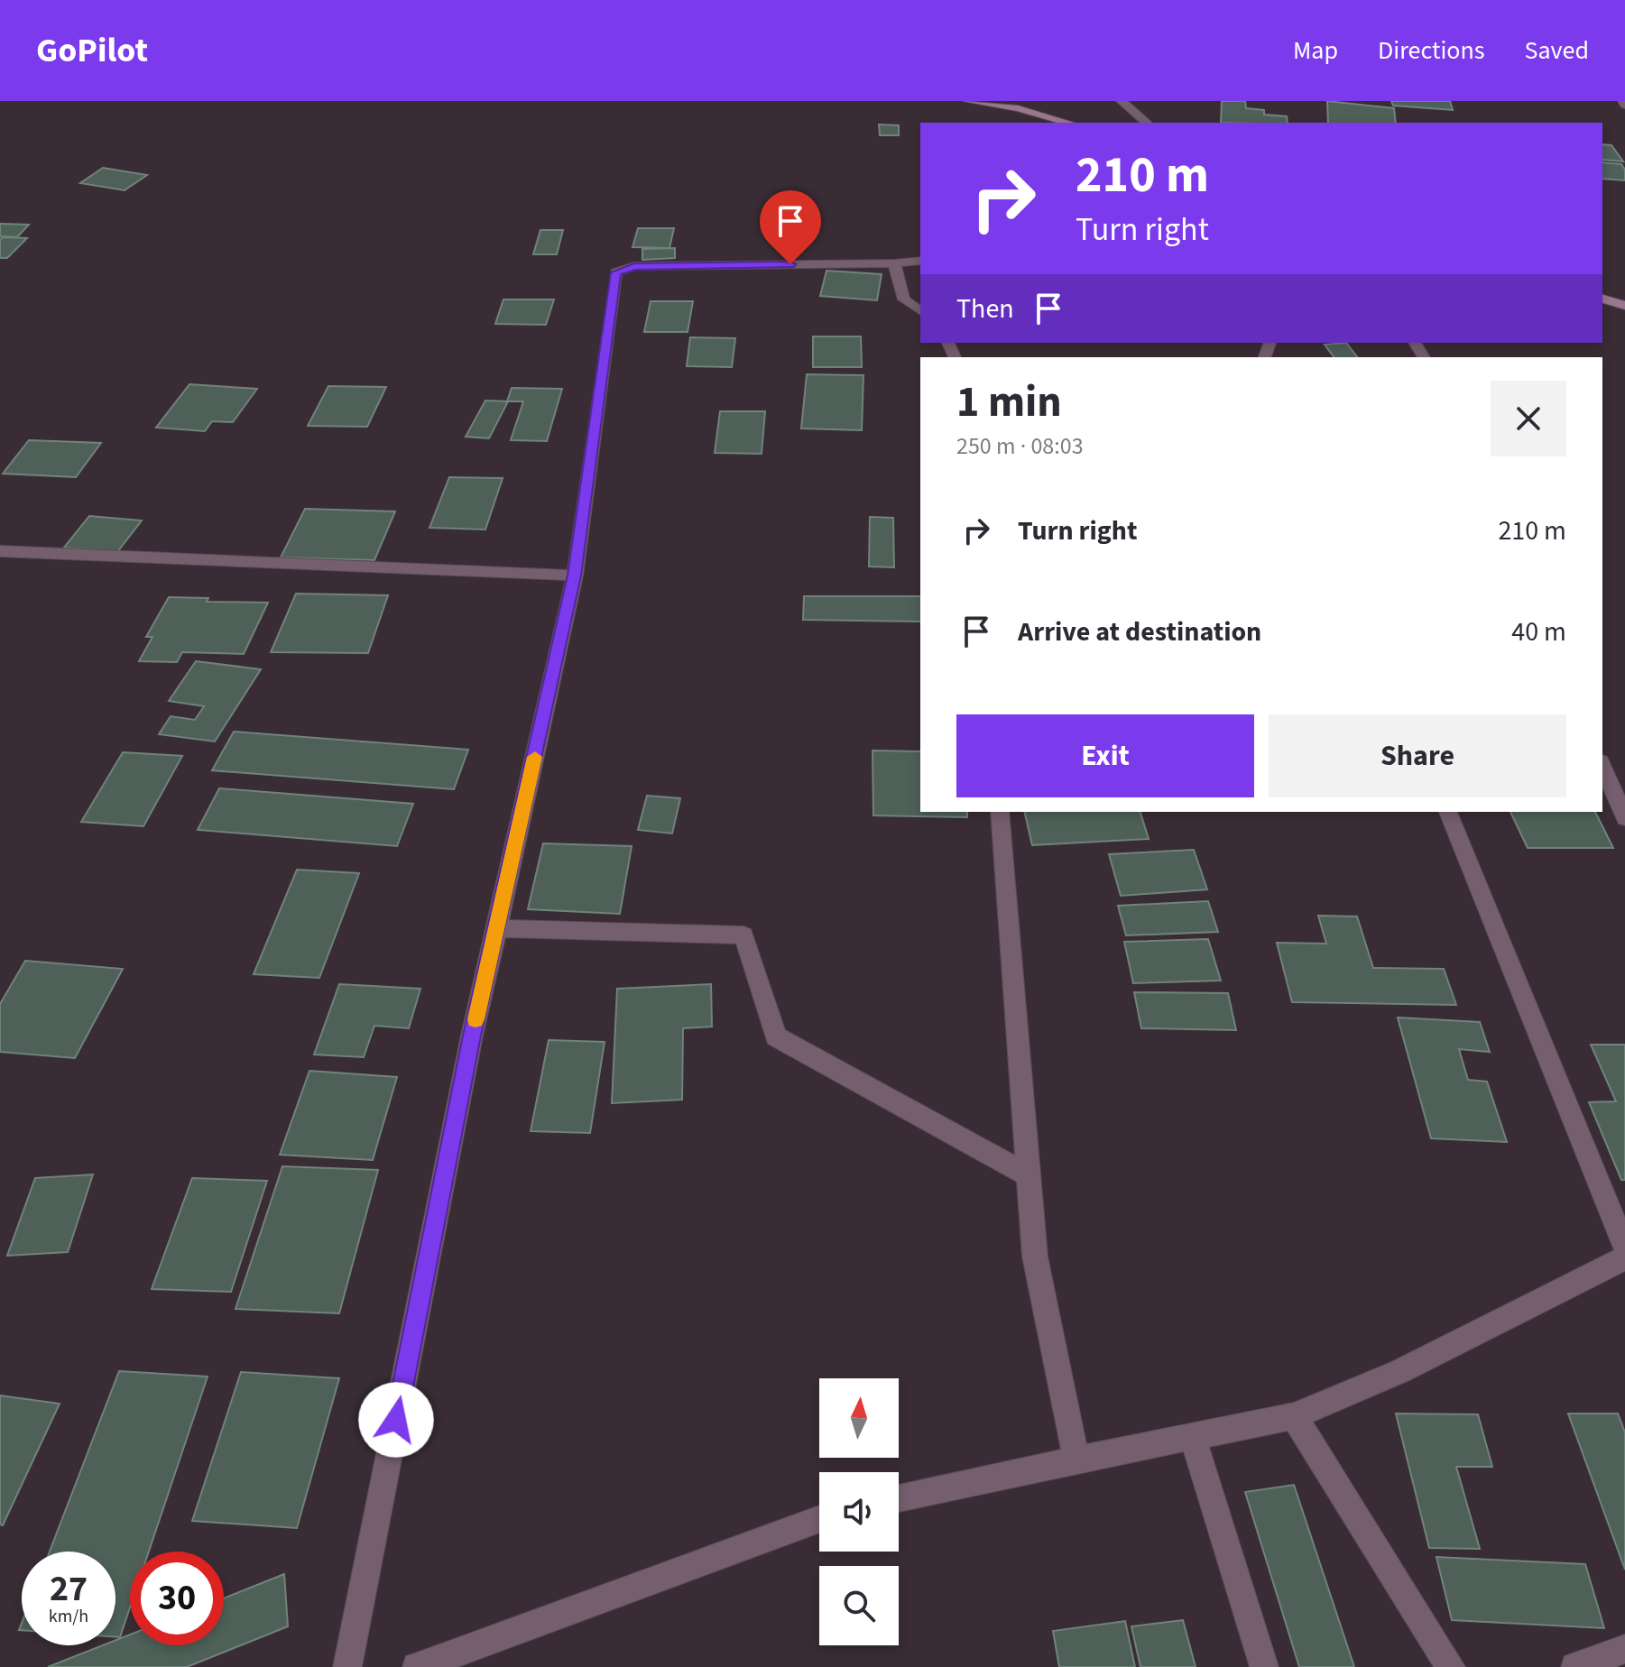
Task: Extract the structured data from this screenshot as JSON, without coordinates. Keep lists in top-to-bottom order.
{
  "north": "top",
  "page": {
    "header": "GoPilot",
    "nav": ["Map", "Directions", "Saved"],
    "turn": ["210 m", "Turn right"],
    "then": "Then",
    "heading": ["1 min", "250 m · 08:03"],
    "list": [
      {
        "name": "Turn right",
        "value": "210 m"
      },
      {
        "name": "Arrive at destination",
        "value": "40 m"
      }
    ],
    "buttons": ["Exit", "Share"],
    "speed": "27 km/h",
    "limit": "30"
  }
}
